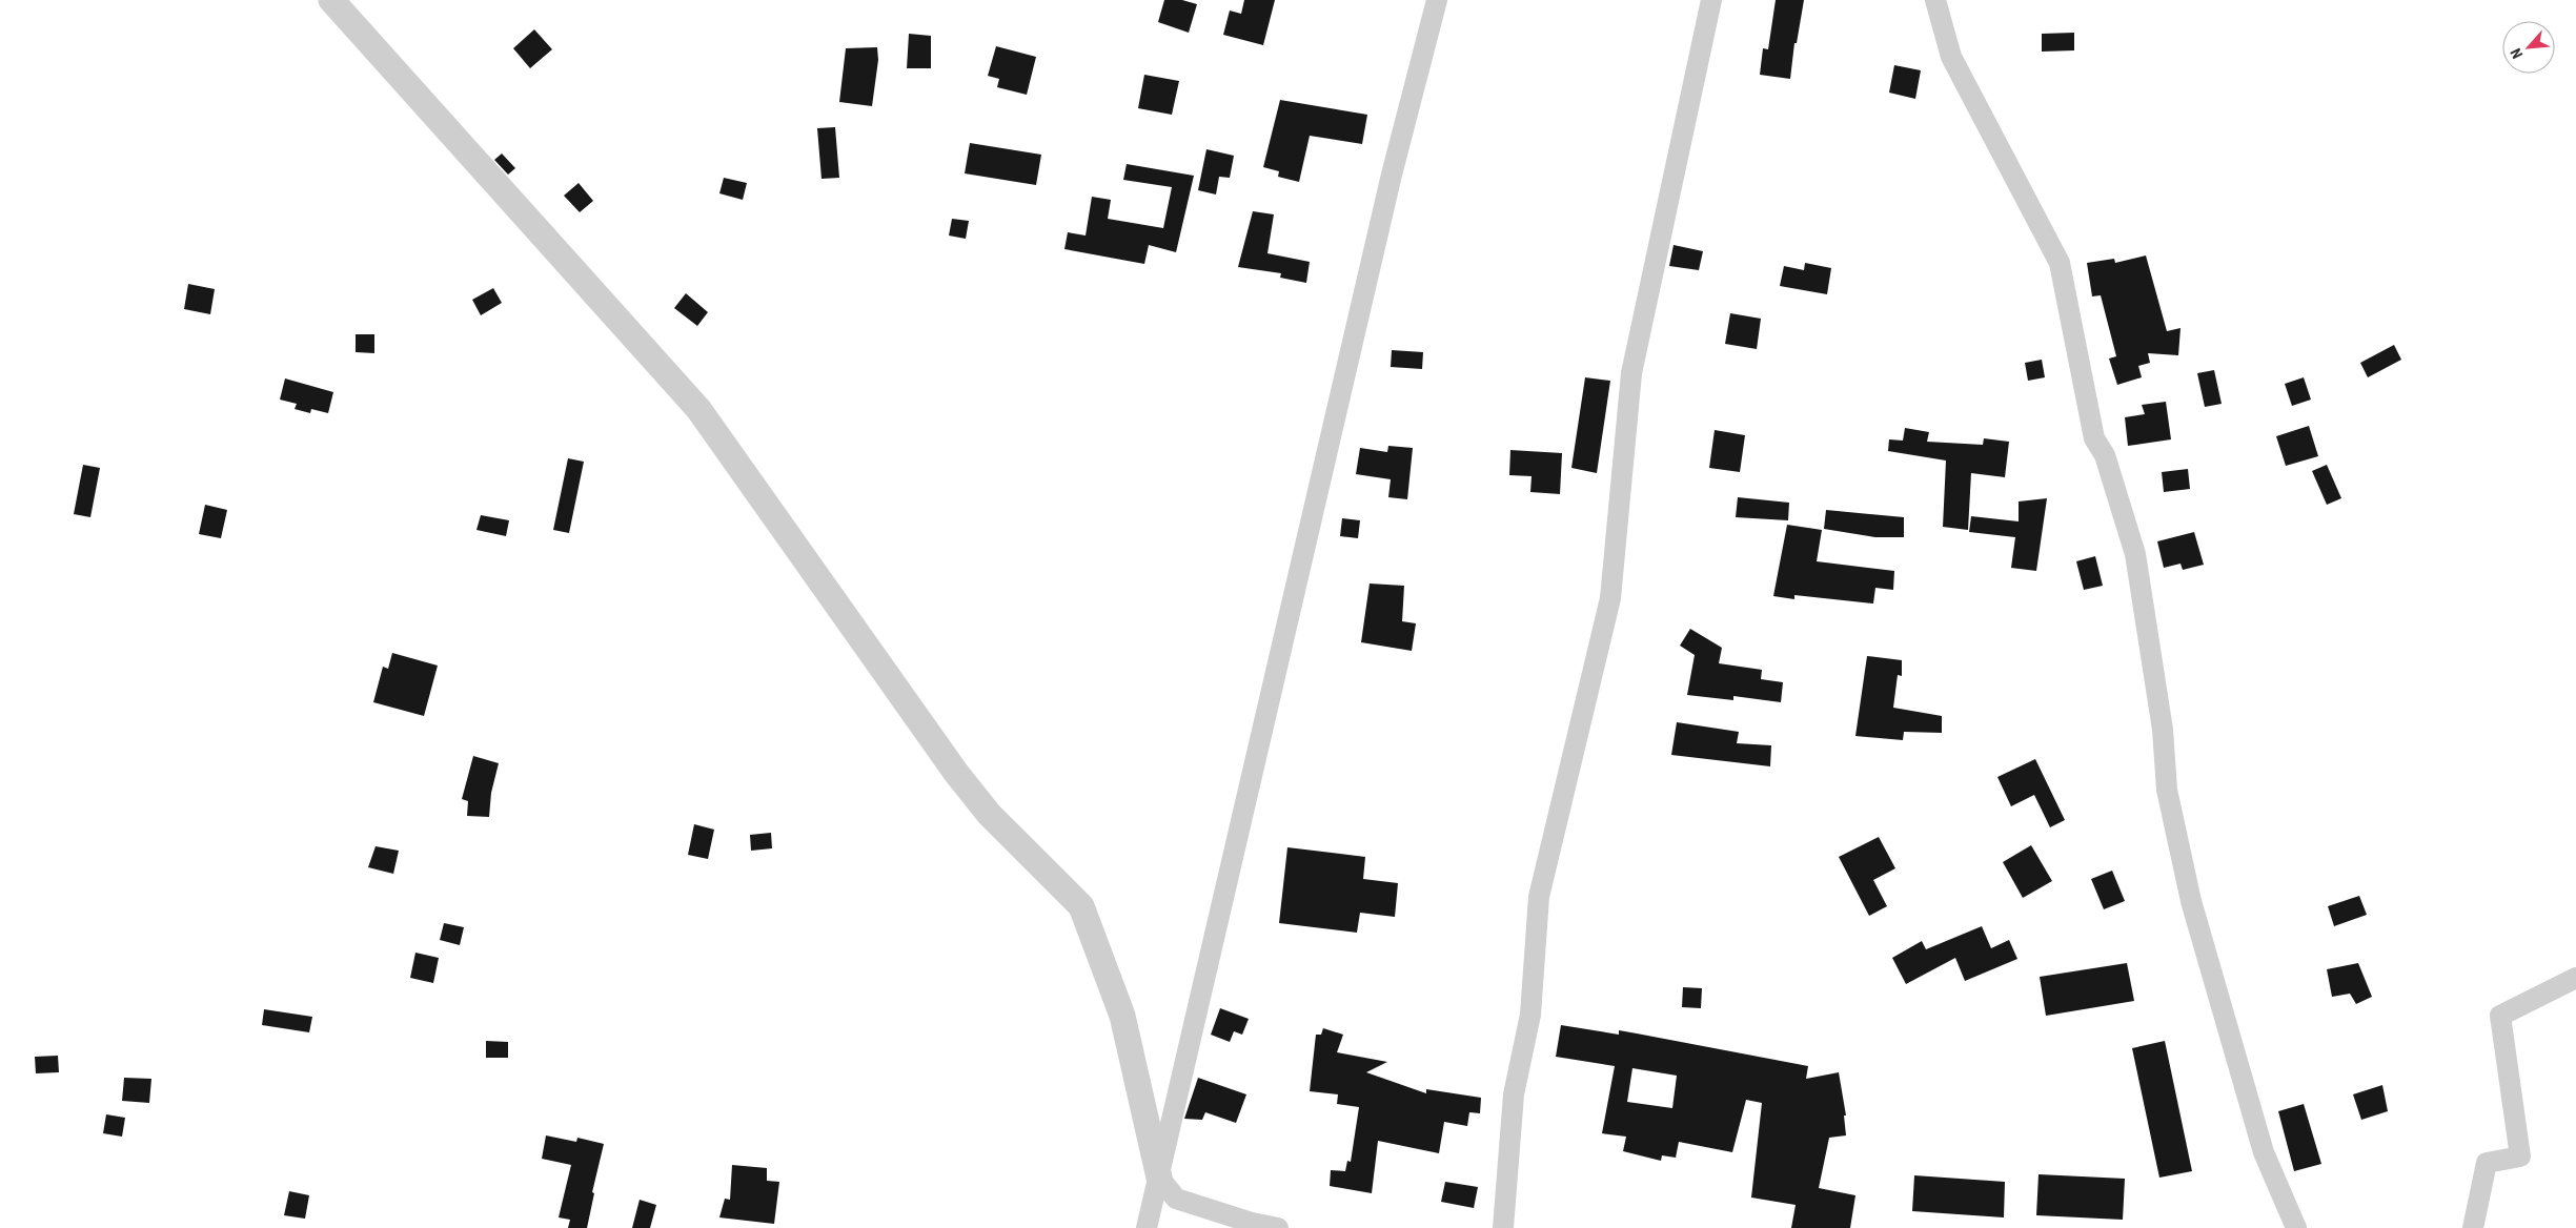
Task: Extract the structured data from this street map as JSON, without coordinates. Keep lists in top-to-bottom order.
{
  "north": "bottom left"
}
